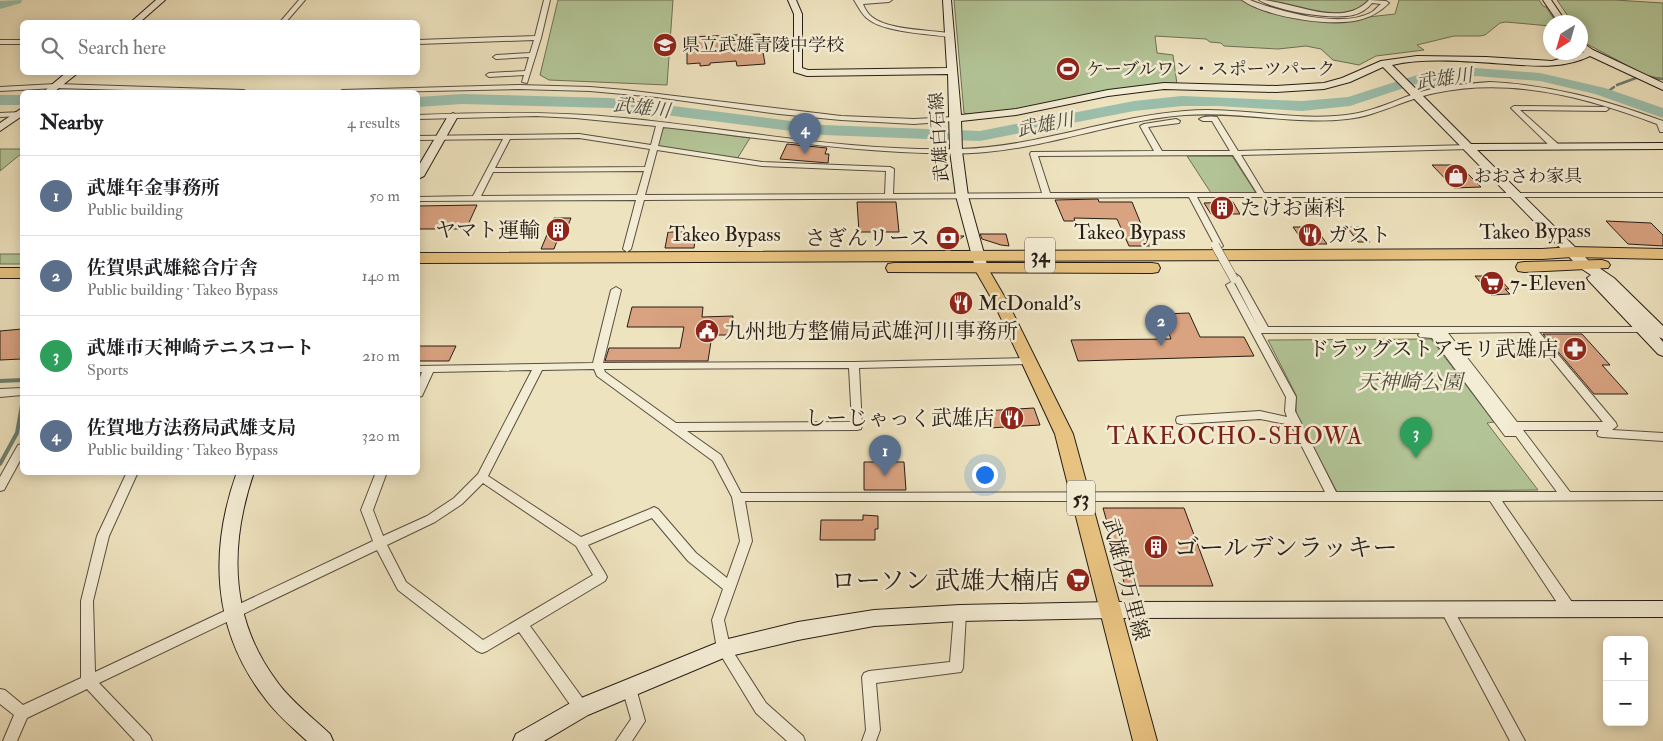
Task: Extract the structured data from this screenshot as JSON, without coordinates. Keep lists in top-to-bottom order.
{
  "streets": {
    "highway": ["Takeo Bypass", "34"],
    "main road": ["53", "武雄伊万里線"],
    "street": ["武雄白石線"]
  },
  "crossings": [
    ["武雄白石線", "Takeo Bypass"],
    ["武雄白石線", "武雄伊万里線"],
    ["Takeo Bypass", "武雄伊万里線"]
  ],
  "districts": ["TAKEOCHO-SHOWA"],
  "water": ["武雄川"],
  "parks": ["天神崎公園"],
  "places": {
    "school or university": ["県立武雄青陵中学校"],
    "sports": ["ケーブルワン・スポーツパーク"],
    "shop": ["おおさわ家具"],
    "building": ["たけお歯科", "ヤマト運輸", "ゴールデンラッキー"],
    "restaurant": ["ガスト", "McDonald's", "しーじゃっく武雄店"],
    "bank": ["さぎんリース"],
    "supermarket": ["7-Eleven", "ローソン 武雄大楠店"],
    "public building": ["九州地方整備局武雄河川事務所"],
    "pharmacy": ["ドラッグストアモリ武雄店"]
  },
  "north": "bottom left",
  "page": {
    "search": "Search here",
    "heading": ["Nearby", "4 results"],
    "pins": [
      "4",
      "2",
      "3",
      "1"
    ],
    "list": [
      {
        "mark": "1",
        "name": "武雄年金事務所",
        "note": "Public building",
        "value": "50 m"
      },
      {
        "mark": "2",
        "name": "佐賀県武雄総合庁舎",
        "note": "Public building · Takeo Bypass",
        "value": "140 m"
      },
      {
        "mark": "3",
        "name": "武雄市天神崎テニスコート",
        "note": "Sports",
        "value": "210 m"
      },
      {
        "mark": "4",
        "name": "佐賀地方法務局武雄支局",
        "note": "Public building · Takeo Bypass",
        "value": "320 m"
      }
    ],
    "map_buttons": ["+", "−"]
  }
}
